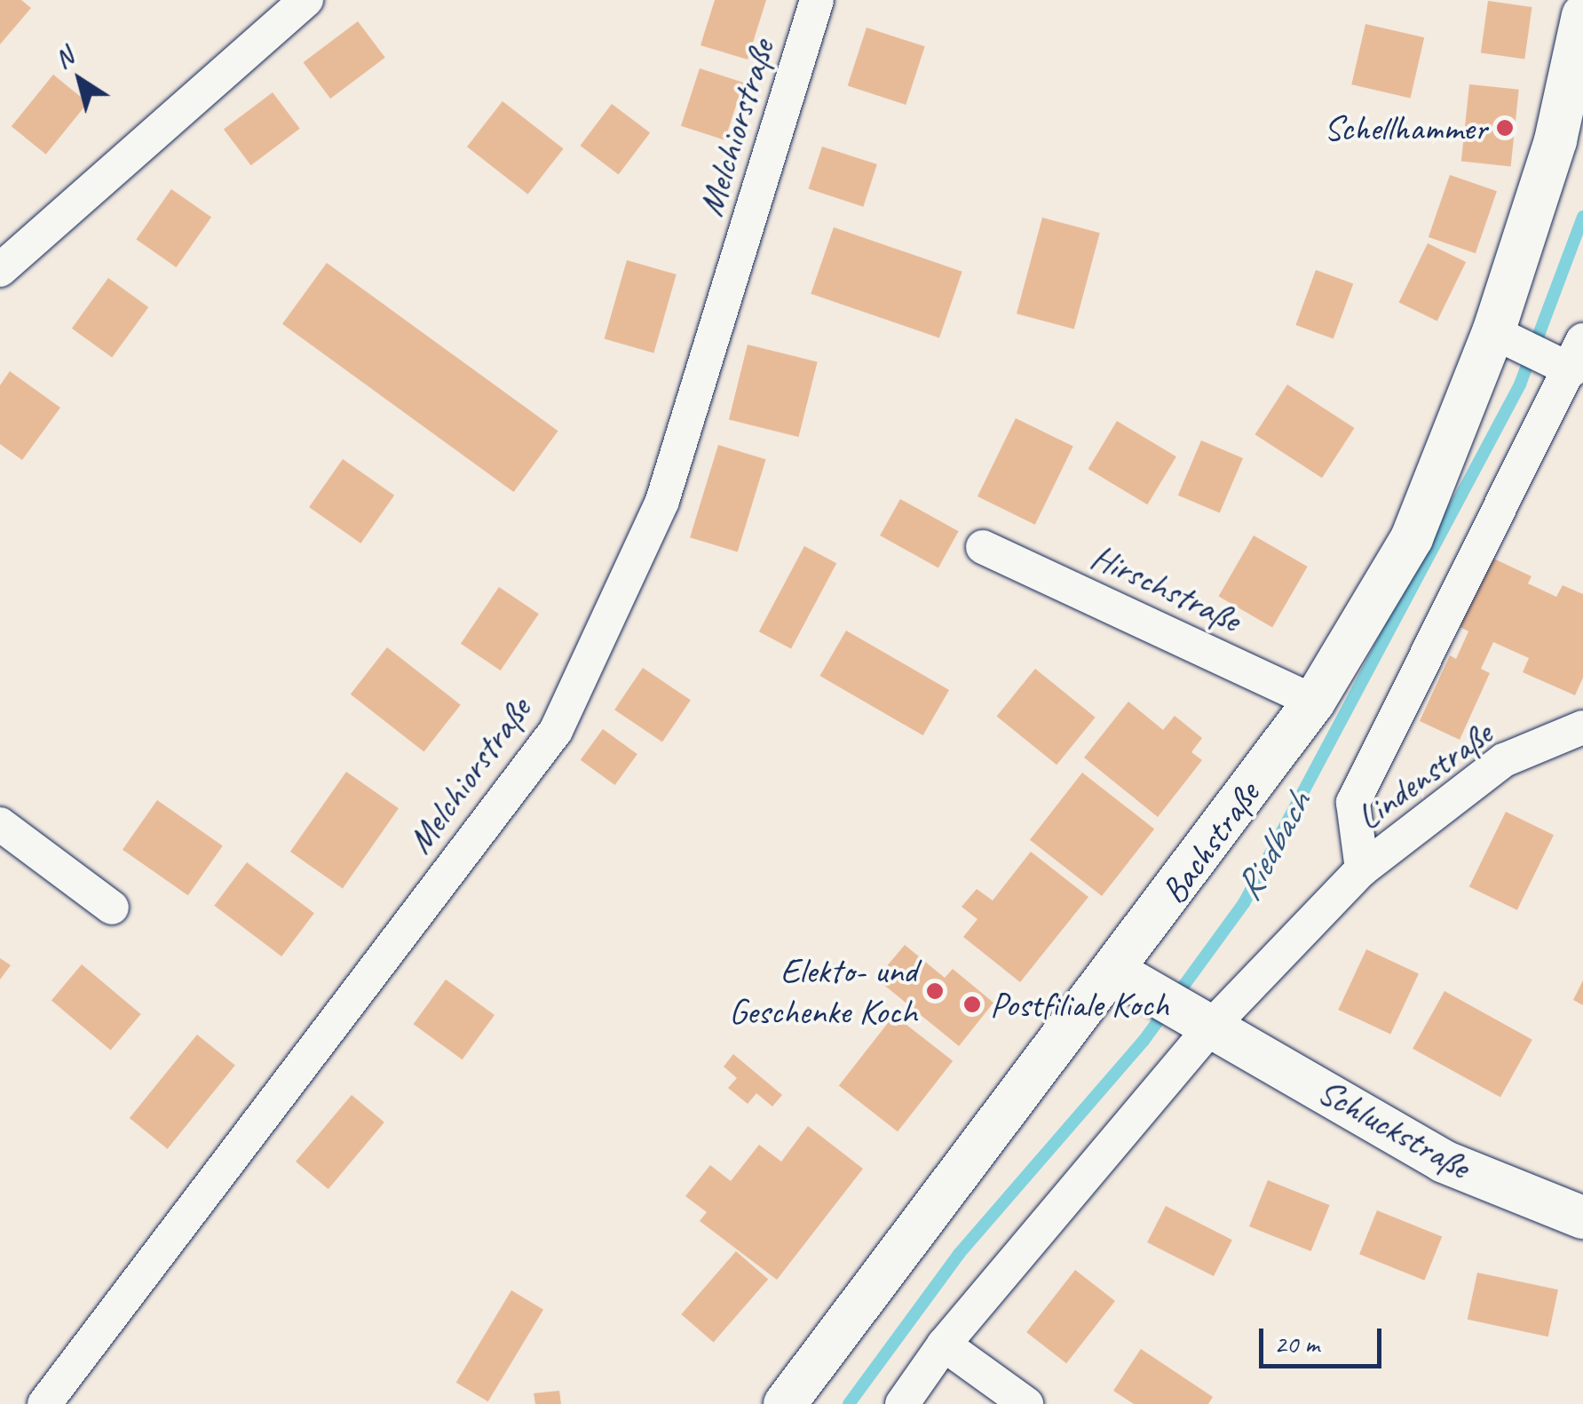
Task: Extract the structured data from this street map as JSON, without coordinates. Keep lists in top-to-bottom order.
{
  "streets": {
    "street": [
      "Melchiorstraße",
      "Hirschstraße",
      "Lindenstraße",
      "Bachstraße",
      "Schluckstraße"
    ]
  },
  "crossings": [
    ["Hirschstraße", "Bachstraße"],
    ["Bachstraße", "Schluckstraße"]
  ],
  "water": ["Riedbach"],
  "places": ["Schellhammer", "Elekto- und Geschenke Koch", "Postfiliale Koch"],
  "scale_bar": "20 m",
  "north": "top left"
}
